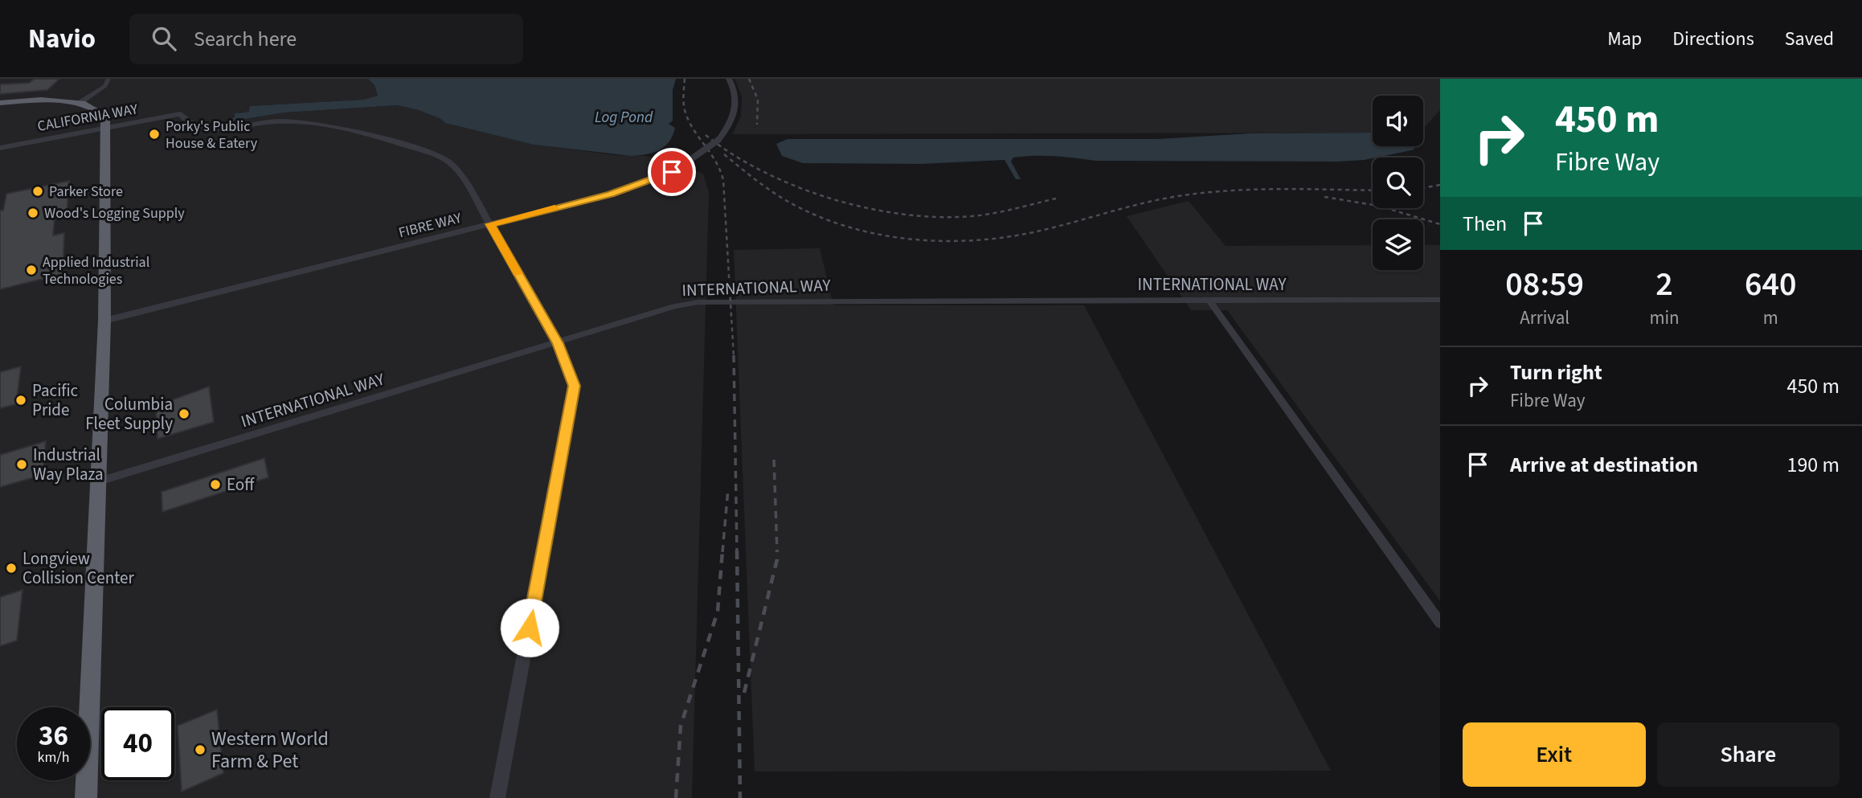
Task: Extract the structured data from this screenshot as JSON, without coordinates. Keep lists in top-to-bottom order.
{
  "streets": {
    "street": ["CALIFORNIA WAY", "FIBRE WAY", "INTERNATIONAL WAY"]
  },
  "crossings": [
    ["CALIFORNIA WAY", "FIBRE WAY"]
  ],
  "water": ["Log Pond"],
  "places": [
    "Porky's Public House & Eatery",
    "Parker Store",
    "Wood's Logging Supply",
    "Applied Industrial Technologies",
    "Pacific Pride",
    "Columbia Fleet Supply",
    "Industrial Way Plaza",
    "Eoff",
    "Longview Collision Center",
    "Western World Farm & Pet"
  ],
  "page": {
    "header": "Navio",
    "search": "Search here",
    "nav": ["Map", "Directions", "Saved"],
    "turn": ["450 m", "Fibre Way"],
    "then": "Then",
    "eta": [
      "08:59",
      "Arrival",
      "2",
      "min",
      "640",
      "m"
    ],
    "list": [
      {
        "name": "Turn right",
        "note": "Fibre Way",
        "value": "450 m"
      },
      {
        "name": "Arrive at destination",
        "value": "190 m"
      }
    ],
    "speed": "36 km/h",
    "limit": "40",
    "buttons": ["Exit", "Share"]
  }
}
